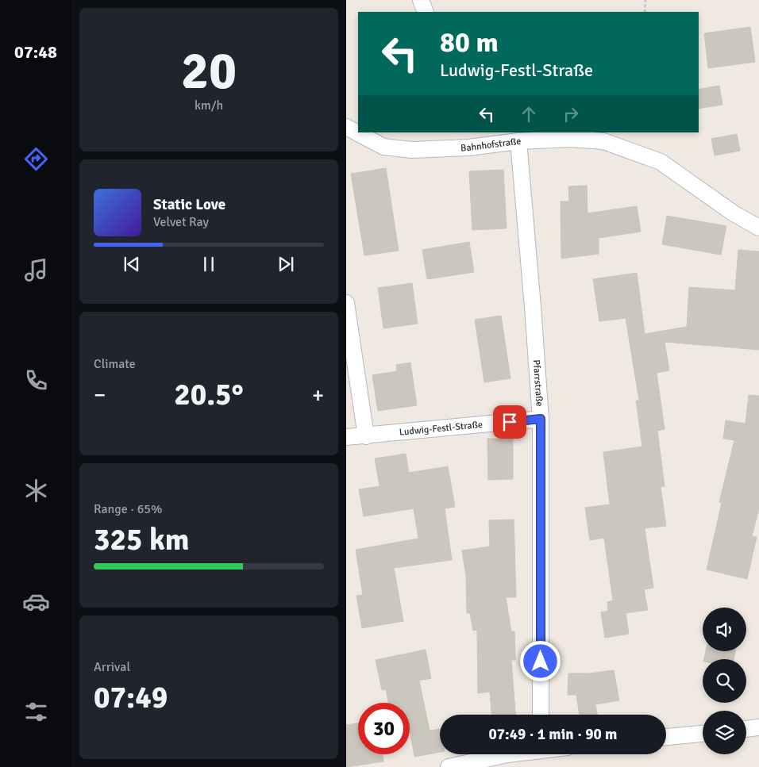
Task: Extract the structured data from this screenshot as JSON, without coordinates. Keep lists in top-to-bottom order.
{
  "streets": {
    "street": ["Bahnhofstraße", "Pfarrstraße", "Ludwig-Festl-Straße"]
  },
  "crossings": [
    ["Bahnhofstraße", "Pfarrstraße"],
    ["Pfarrstraße", "Ludwig-Festl-Straße"]
  ],
  "page": {
    "tabs": "07:48",
    "tile": [
      ["20", "km/h"],
      "Climate",
      ["Range · 65%", "325 km"],
      ["Arrival", "07:49"]
    ],
    "turn": ["80 m", "Ludwig-Festl-Straße"],
    "song": ["Static Love", "Velvet Ray"],
    "heat": ["−", "20.5°", "+"],
    "limit": "30",
    "trip": "07:49 · 1 min · 90 m"
  }
}
